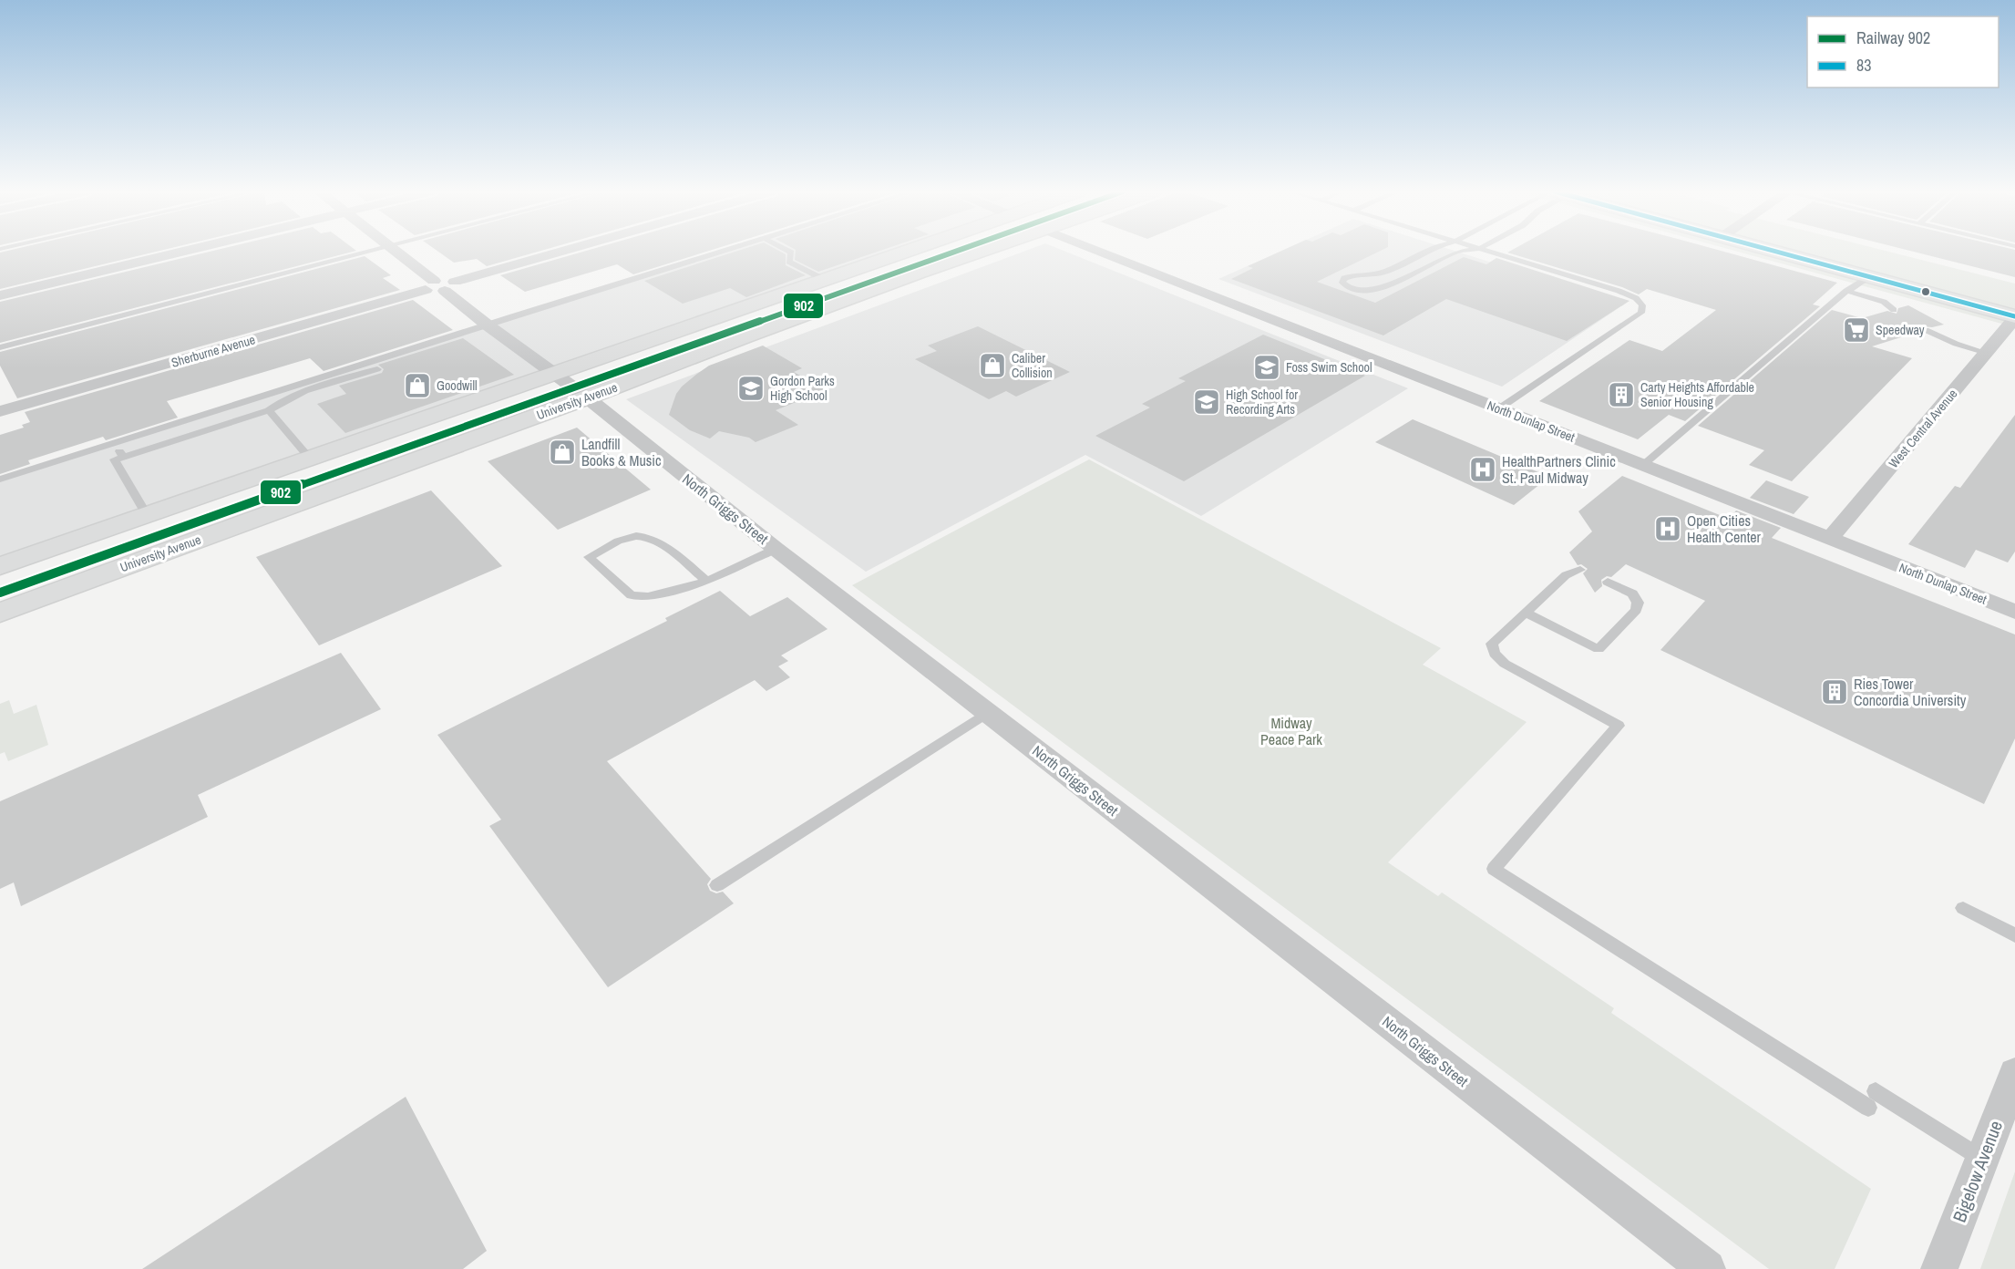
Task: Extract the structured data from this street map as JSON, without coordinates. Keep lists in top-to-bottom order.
{
  "streets": {
    "main road": ["University Avenue"],
    "street": [
      "Sherburne Avenue",
      "North Dunlap Street",
      "West Central Avenue",
      "North Griggs Street",
      "Bigelow Avenue"
    ]
  },
  "crossings": [
    ["Sherburne Avenue", "North Griggs Street"],
    ["University Avenue", "North Griggs Street"],
    ["North Dunlap Street", "West Central Avenue"]
  ],
  "parks": ["Midway Peace Park"],
  "places": {
    "supermarket": ["Speedway"],
    "shop": ["Caliber Collision", "Goodwill", "Landfill Books & Music"],
    "school or university": ["Foss Swim School", "Gordon Parks High School", "High School for Recording Arts"],
    "building": ["Carty Heights Affordable Senior Housing", "Ries Tower Concordia University"],
    "hospital": ["HealthPartners Clinic St. Paul Midway", "Open Cities Health Center"]
  },
  "lines": ["rail line 902", "transit line 83"],
  "legend": ["Railway 902", "83"]
}
